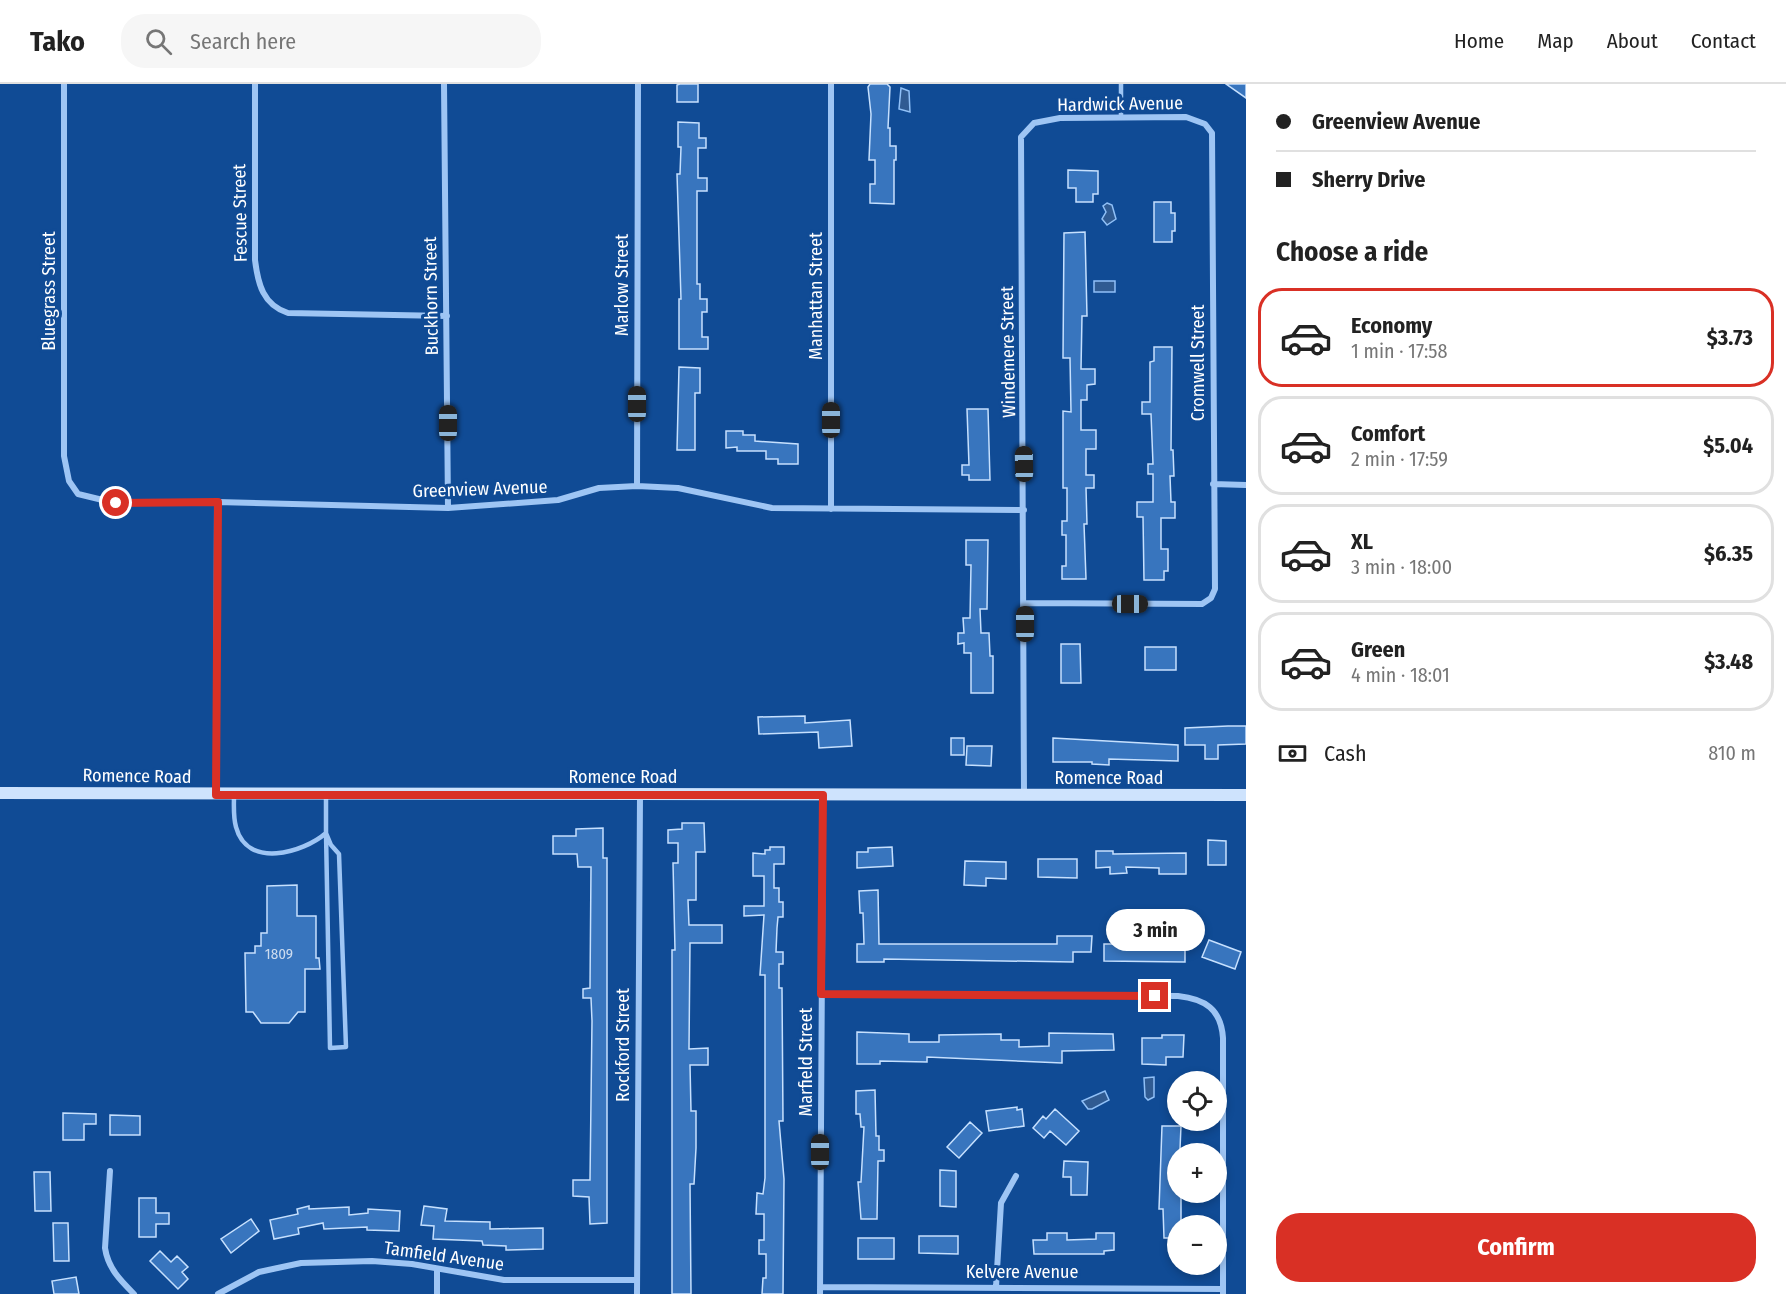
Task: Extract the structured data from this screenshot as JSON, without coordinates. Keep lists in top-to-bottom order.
{
  "streets": {
    "street": [
      "Hardwick Avenue",
      "Fescue Street",
      "Marlow Street",
      "Bluegrass Street",
      "Buckhorn Street",
      "Manhattan Street",
      "Windemere Street",
      "Cromwell Street",
      "Greenview Avenue",
      "Romence Road",
      "Rockford Street",
      "Marfield Street",
      "Tamfield Avenue",
      "Kelvere Avenue"
    ]
  },
  "crossings": [
    ["Hardwick Avenue", "Windemere Street"],
    ["Hardwick Avenue", "Cromwell Street"],
    ["Fescue Street", "Buckhorn Street"],
    ["Marlow Street", "Greenview Avenue"],
    ["Bluegrass Street", "Greenview Avenue"],
    ["Buckhorn Street", "Greenview Avenue"],
    ["Manhattan Street", "Greenview Avenue"],
    ["Windemere Street", "Cromwell Street"],
    ["Windemere Street", "Greenview Avenue"],
    ["Windemere Street", "Romence Road"],
    ["Romence Road", "Rockford Street"],
    ["Romence Road", "Marfield Street"],
    ["Rockford Street", "Tamfield Avenue"],
    ["Marfield Street", "Kelvere Avenue"]
  ],
  "house_numbers": ["1809"],
  "page": {
    "header": "Tako",
    "search": "Search here",
    "nav": [
      "Home",
      "Map",
      "About",
      "Contact"
    ],
    "banner": ["Greenview Avenue", "Sherry Drive"],
    "heading": "Choose a ride",
    "list": [
      {
        "name": "Economy",
        "note": "1 min · 17:58",
        "value": "$3.73"
      },
      {
        "name": "Comfort",
        "note": "2 min · 17:59",
        "value": "$5.04"
      },
      {
        "name": "XL",
        "note": "3 min · 18:00",
        "value": "$6.35"
      },
      {
        "name": "Green",
        "note": "4 min · 18:01",
        "value": "$3.48"
      }
    ],
    "pay": ["Cash", "810 m"],
    "bubble": "3 min",
    "map_buttons": ["+", "−"],
    "buttons": "Confirm"
  }
}
